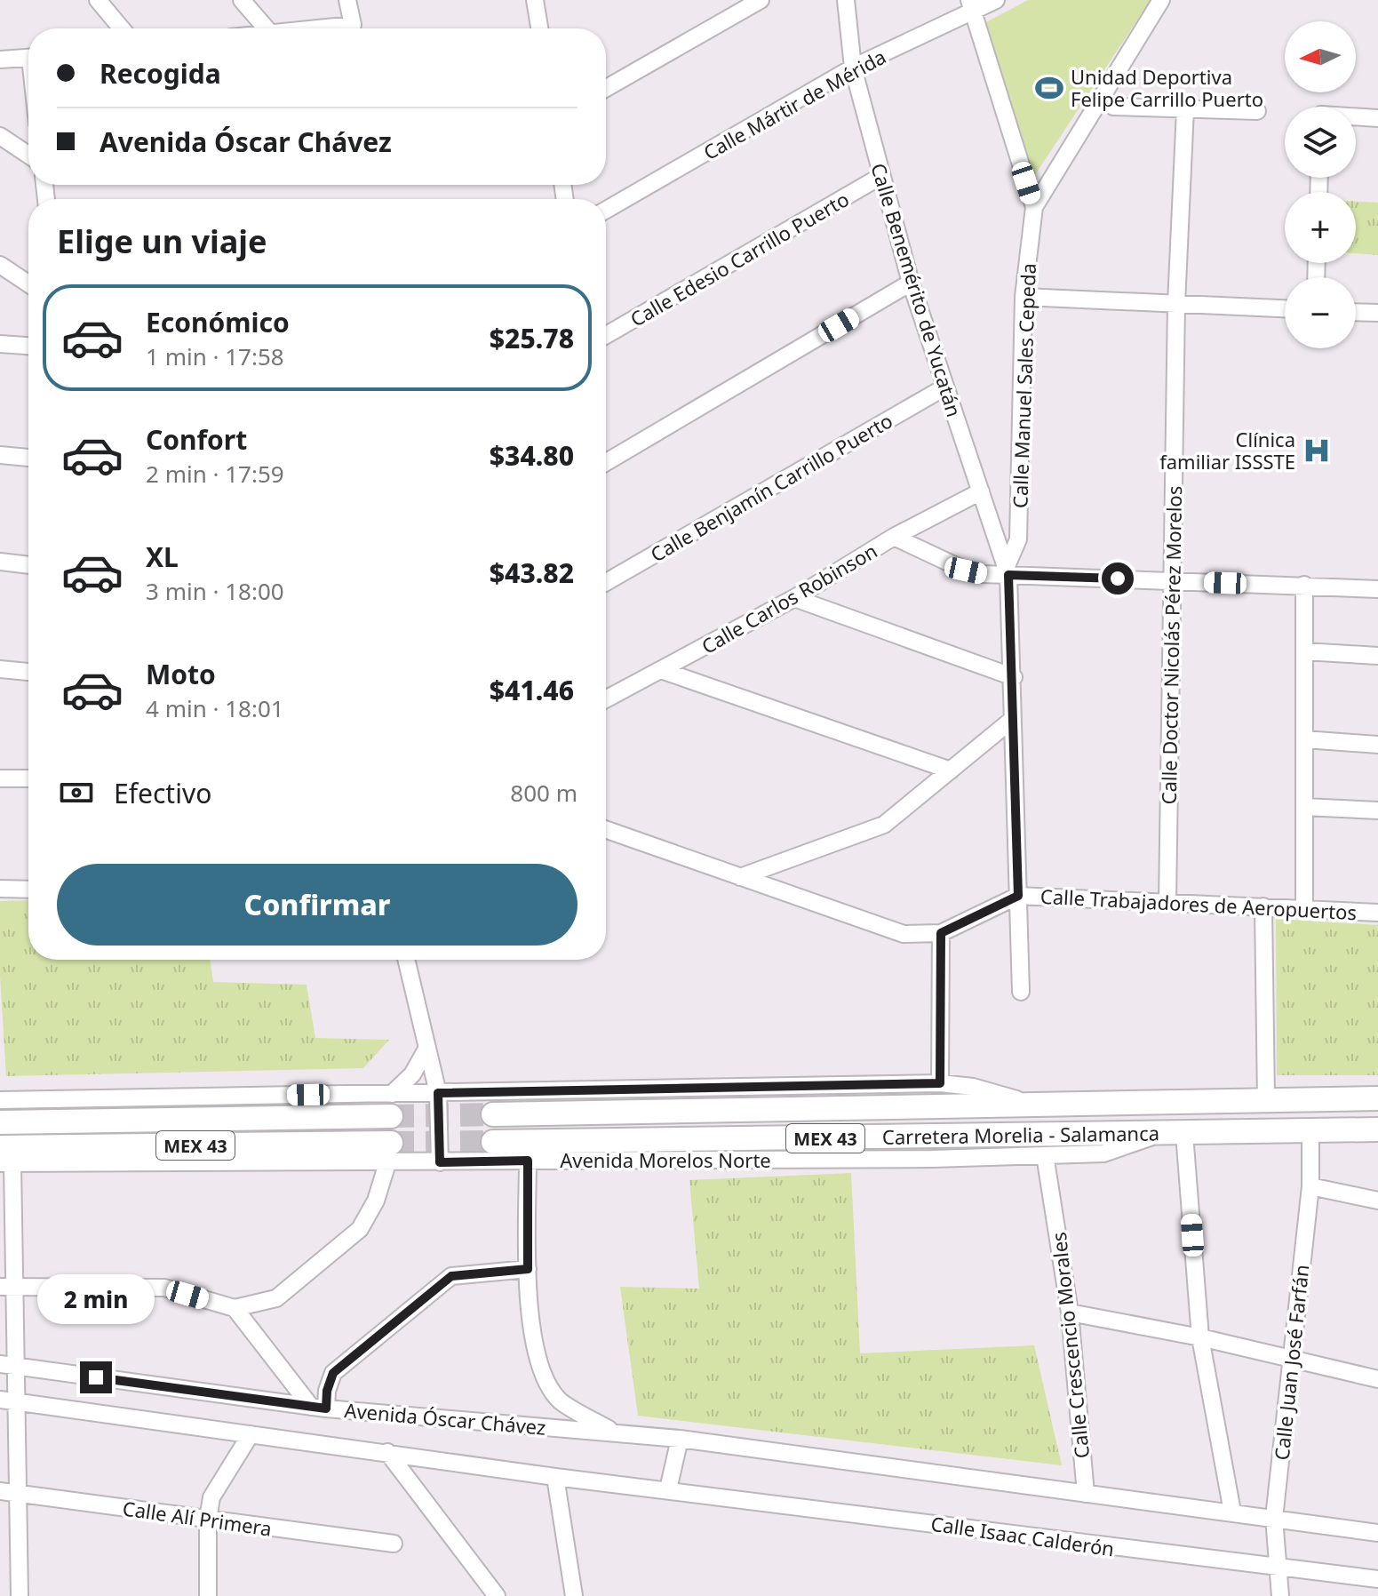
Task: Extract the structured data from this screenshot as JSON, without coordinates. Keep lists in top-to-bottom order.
{
  "streets": {
    "highway": ["Carretera Morelia - Salamanca", "MEX 43"],
    "street": [
      "Calle Mártir de Mérida",
      "Calle Edesio Carrillo Puerto",
      "Calle Benemérito de Yucatán",
      "Calle Manuel Sales Cepeda",
      "Calle Benjamín Carrillo Puerto",
      "Calle Carlos Robinson",
      "Calle Doctor Nicolás Pérez Morelos",
      "Calle Trabajadores de Aeropuertos",
      "Avenida Morelos Norte",
      "Calle Crescencio Morales",
      "Calle Juan José Farfán",
      "Avenida Óscar Chávez",
      "Calle Alí Primera",
      "Calle Isaac Calderón"
    ]
  },
  "crossings": [
    ["Calle Mártir de Mérida", "Calle Benemérito de Yucatán"],
    ["Calle Mártir de Mérida", "Calle Manuel Sales Cepeda"],
    ["Calle Edesio Carrillo Puerto", "Calle Benemérito de Yucatán"],
    ["Calle Benemérito de Yucatán", "Calle Manuel Sales Cepeda"],
    ["Calle Benemérito de Yucatán", "Calle Benjamín Carrillo Puerto"],
    ["Calle Benemérito de Yucatán", "Calle Carlos Robinson"],
    ["Calle Doctor Nicolás Pérez Morelos", "Calle Trabajadores de Aeropuertos"],
    ["Carretera Morelia - Salamanca", "Avenida Morelos Norte"],
    ["Carretera Morelia - Salamanca", "Calle Juan José Farfán"],
    ["MEX 43", "Avenida Morelos Norte"],
    ["Avenida Morelos Norte", "Calle Crescencio Morales"],
    ["Calle Juan José Farfán", "Calle Isaac Calderón"],
    ["Avenida Óscar Chávez", "Calle Isaac Calderón"]
  ],
  "places": {
    "sports": ["Unidad Deportiva Felipe Carrillo Puerto"],
    "hospital": ["Clínica familiar ISSSTE"]
  },
  "north": "left",
  "page": {
    "map_buttons": ["+", "−"],
    "banner": ["Recogida", "Avenida Óscar Chávez"],
    "heading": "Elige un viaje",
    "list": [
      {
        "name": "Económico",
        "note": "1 min · 17:58",
        "value": "$25.78"
      },
      {
        "name": "Confort",
        "note": "2 min · 17:59",
        "value": "$34.80"
      },
      {
        "name": "XL",
        "note": "3 min · 18:00",
        "value": "$43.82"
      },
      {
        "name": "Moto",
        "note": "4 min · 18:01",
        "value": "$41.46"
      }
    ],
    "pay": ["Efectivo", "800 m"],
    "buttons": "Confirmar",
    "bubble": "2 min"
  }
}
